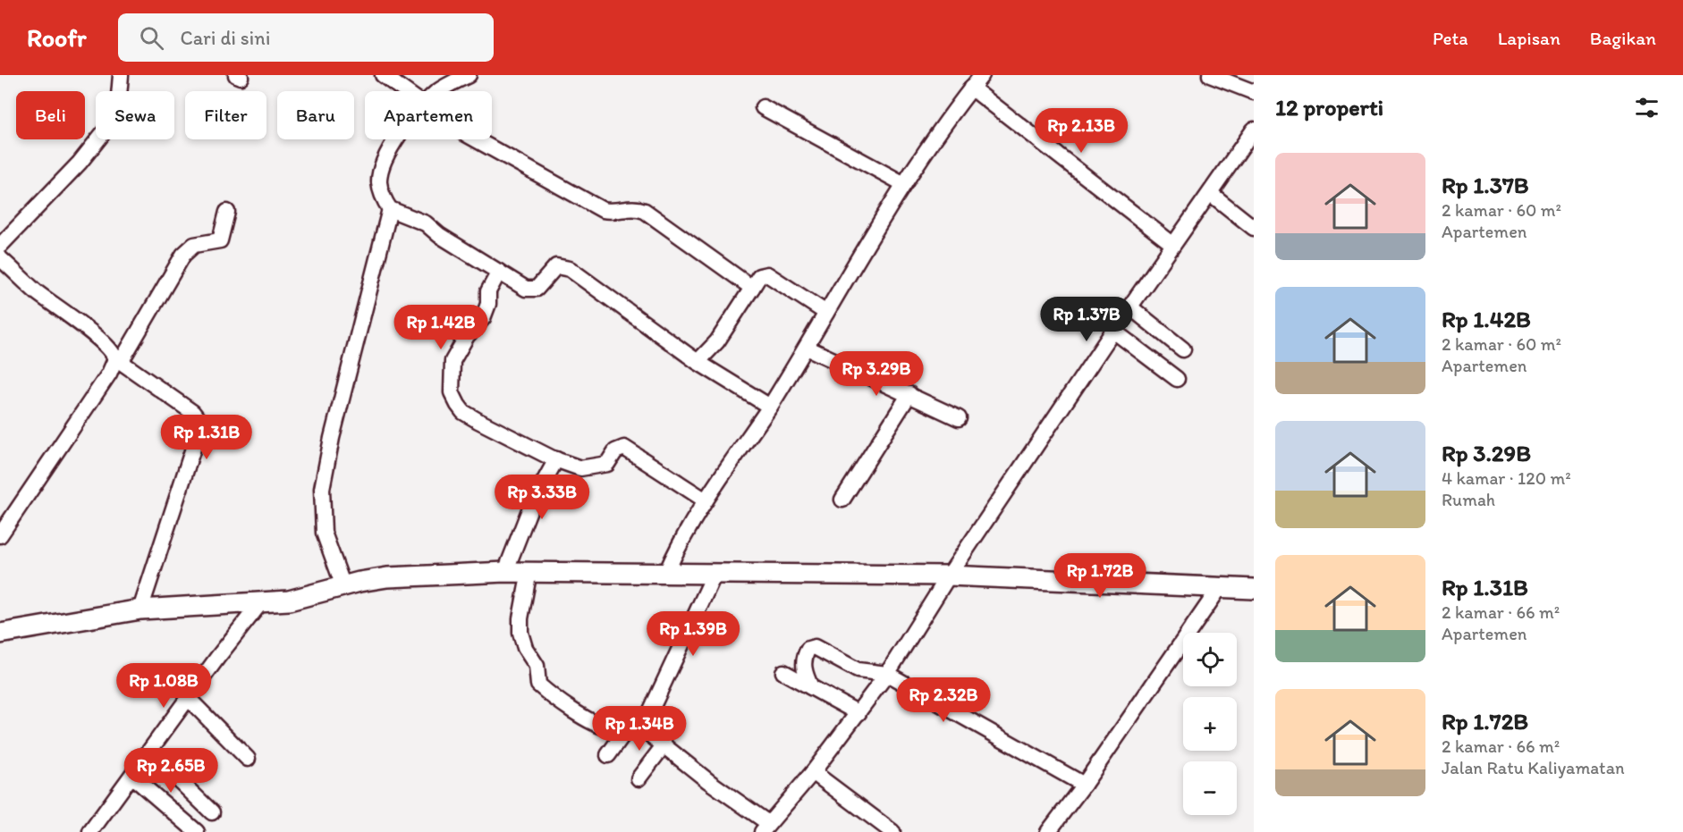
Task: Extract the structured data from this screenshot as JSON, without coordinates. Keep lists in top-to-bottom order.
{
  "page": {
    "header": "Roofr",
    "search": "Cari di sini",
    "nav": ["Peta", "Lapisan", "Bagikan"],
    "heading": "12 properti",
    "chip": [
      "Beli",
      "Sewa",
      "Filter",
      "Baru",
      "Apartemen"
    ],
    "price": [
      "Rp 2.13B",
      "Rp 1.37B",
      "Rp 1.42B",
      "Rp 3.29B",
      "Rp 1.31B",
      "Rp 3.33B",
      "Rp 1.72B",
      "Rp 1.39B",
      "Rp 1.08B",
      "Rp 2.32B",
      "Rp 1.34B",
      "Rp 2.65B"
    ],
    "list": [
      {
        "name": "Rp 1.37B",
        "note": "2 kamar · 60 m² · Apartemen"
      },
      {
        "name": "Rp 1.42B",
        "note": "2 kamar · 60 m² · Apartemen"
      },
      {
        "name": "Rp 3.29B",
        "note": "4 kamar · 120 m² · Rumah"
      },
      {
        "name": "Rp 1.31B",
        "note": "2 kamar · 66 m² · Apartemen"
      },
      {
        "name": "Rp 1.72B",
        "note": "2 kamar · 66 m² · Jalan Ratu Kaliyamatan"
      }
    ],
    "map_buttons": ["+", "−"]
  }
}
